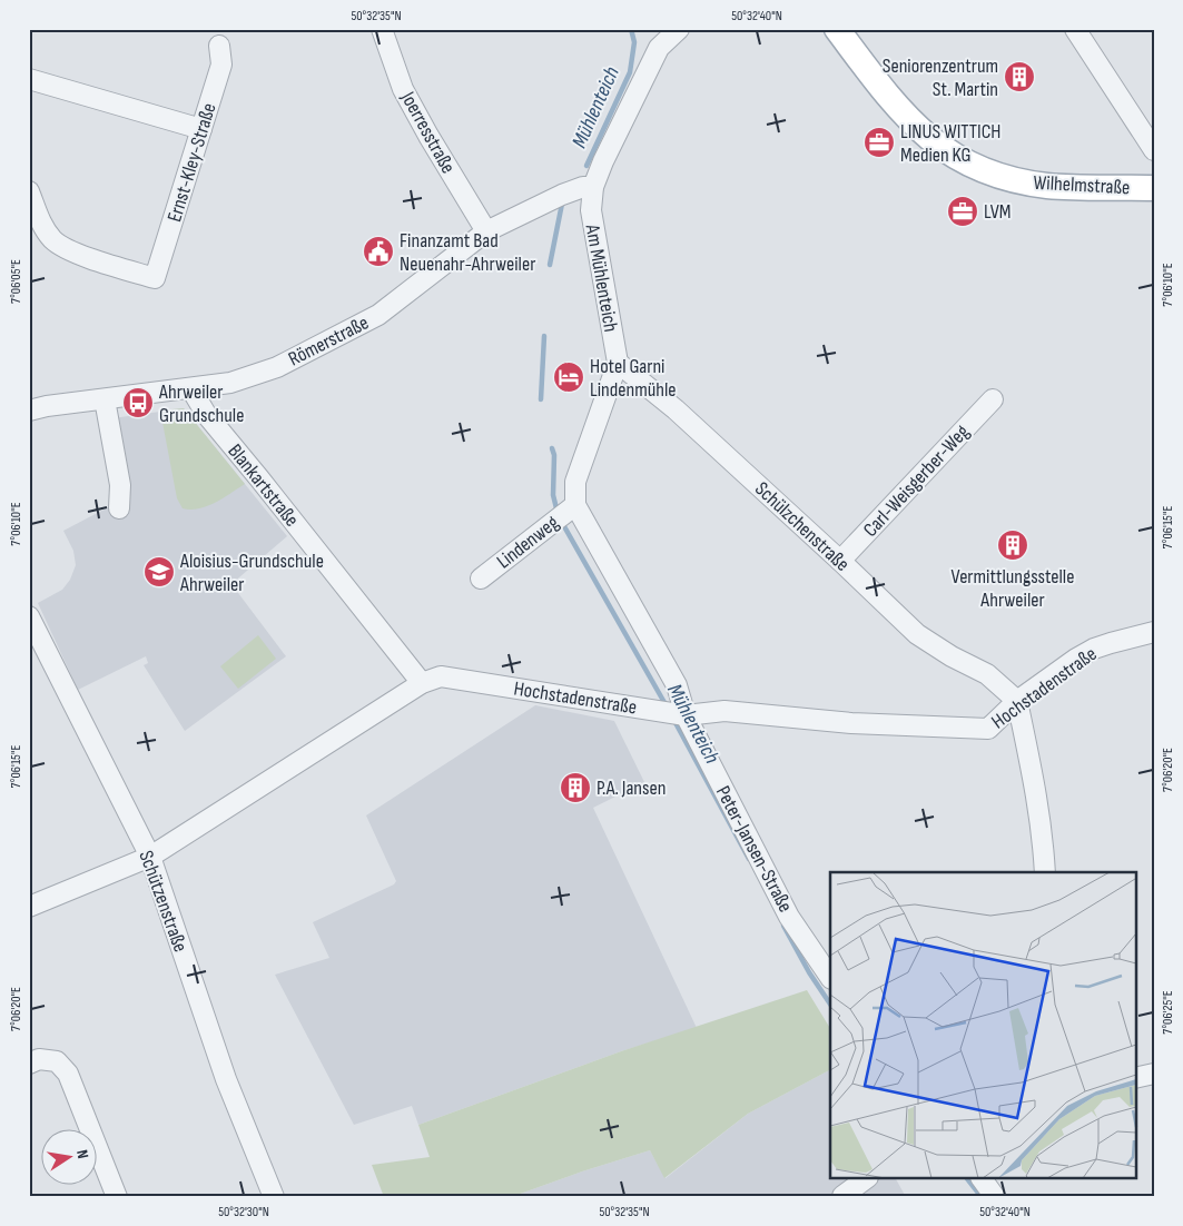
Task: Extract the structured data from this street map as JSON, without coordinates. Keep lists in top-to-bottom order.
{
  "streets": {
    "main road": ["Wilhelmstraße"],
    "street": [
      "Joerresstraße",
      "Ernst-Kley-Straße",
      "Am Mühlenteich",
      "Römerstraße",
      "Carl-Weisgerber-Weg",
      "Blankartstraße",
      "Schülzchenstraße",
      "Lindenweg",
      "Hochstadenstraße",
      "Peter-Jansen-Straße",
      "Schützenstraße"
    ]
  },
  "crossings": [
    ["Joerresstraße", "Römerstraße"],
    ["Am Mühlenteich", "Römerstraße"],
    ["Am Mühlenteich", "Schülzchenstraße"],
    ["Am Mühlenteich", "Lindenweg"],
    ["Römerstraße", "Blankartstraße"],
    ["Carl-Weisgerber-Weg", "Schülzchenstraße"],
    ["Blankartstraße", "Hochstadenstraße"],
    ["Schülzchenstraße", "Hochstadenstraße"],
    ["Hochstadenstraße", "Peter-Jansen-Straße"],
    ["Hochstadenstraße", "Schützenstraße"]
  ],
  "water": ["Mühlenteich"],
  "places": {
    "building": ["Seniorenzentrum St. Martin", "Vermittlungsstelle Ahrweiler", "P.A. Jansen"],
    "office": ["LINUS WITTICH Medien KG", "LVM"],
    "public building": ["Finanzamt Bad Neuenahr-Ahrweiler"],
    "hotel": ["Hotel Garni Lindenmühle"],
    "bus stop": ["Ahrweiler Grundschule"],
    "school or university": ["Aloisius-Grundschule Ahrweiler"]
  },
  "north": "right",
  "coordinates": [
    "50°32'35\"N",
    "50°32'40\"N",
    "7°06'05\"E",
    "7°06'10\"E",
    "7°06'15\"E",
    "7°06'20\"E",
    "7°06'25\"E",
    "50°32'30\"N"
  ]
}
